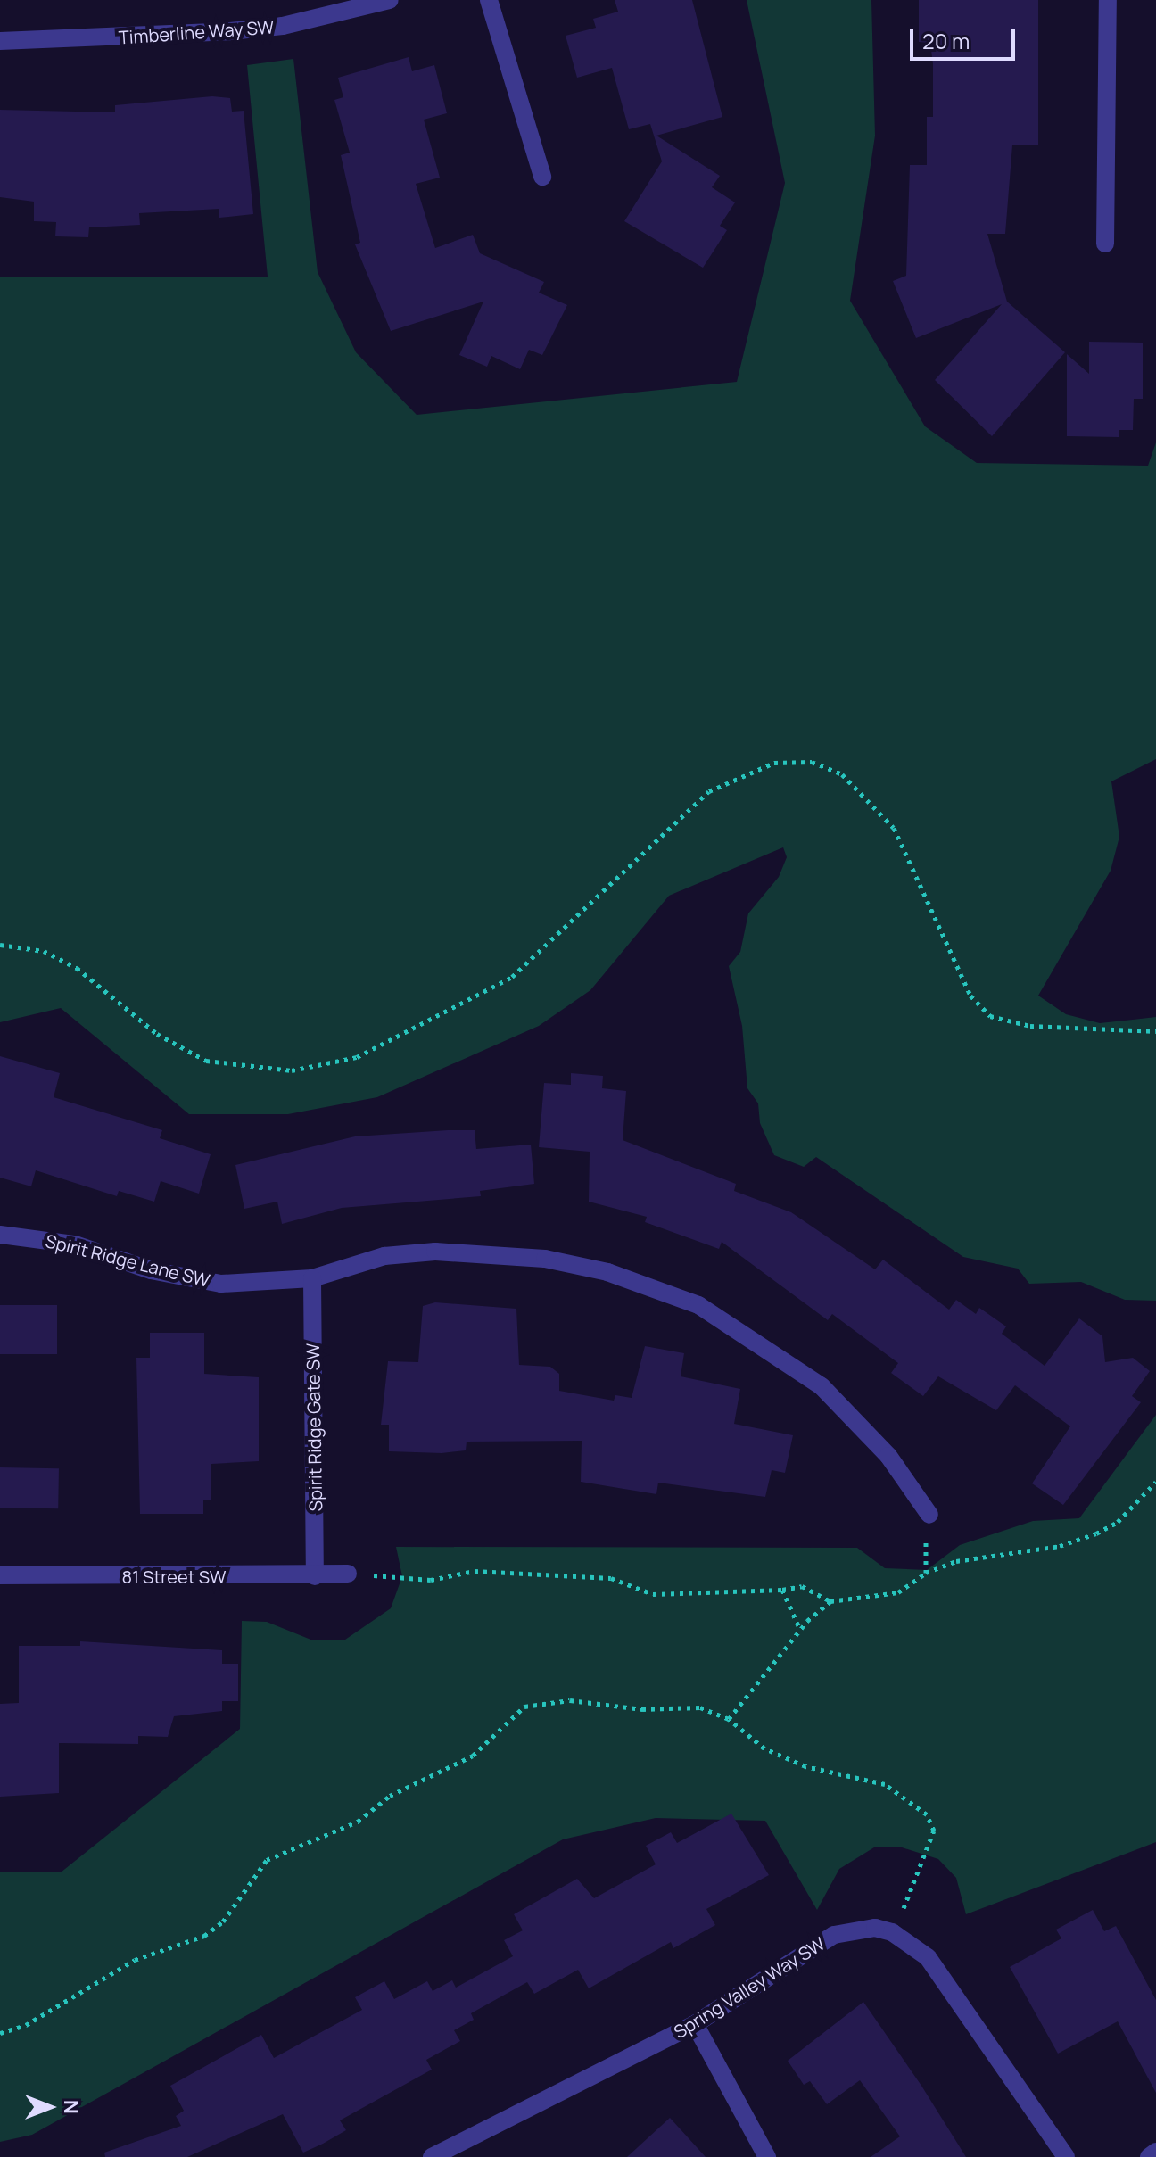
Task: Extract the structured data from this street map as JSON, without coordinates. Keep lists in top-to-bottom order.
{
  "streets": {
    "street": [
      "Timberline Way SW",
      "Spirit Ridge Lane SW",
      "Spirit Ridge Gate SW",
      "81 Street SW",
      "Spring Valley Way SW"
    ]
  },
  "crossings": [
    ["Spirit Ridge Lane SW", "Spirit Ridge Gate SW"],
    ["Spirit Ridge Gate SW", "81 Street SW"]
  ],
  "scale_bar": "20 m",
  "north": "right"
}
